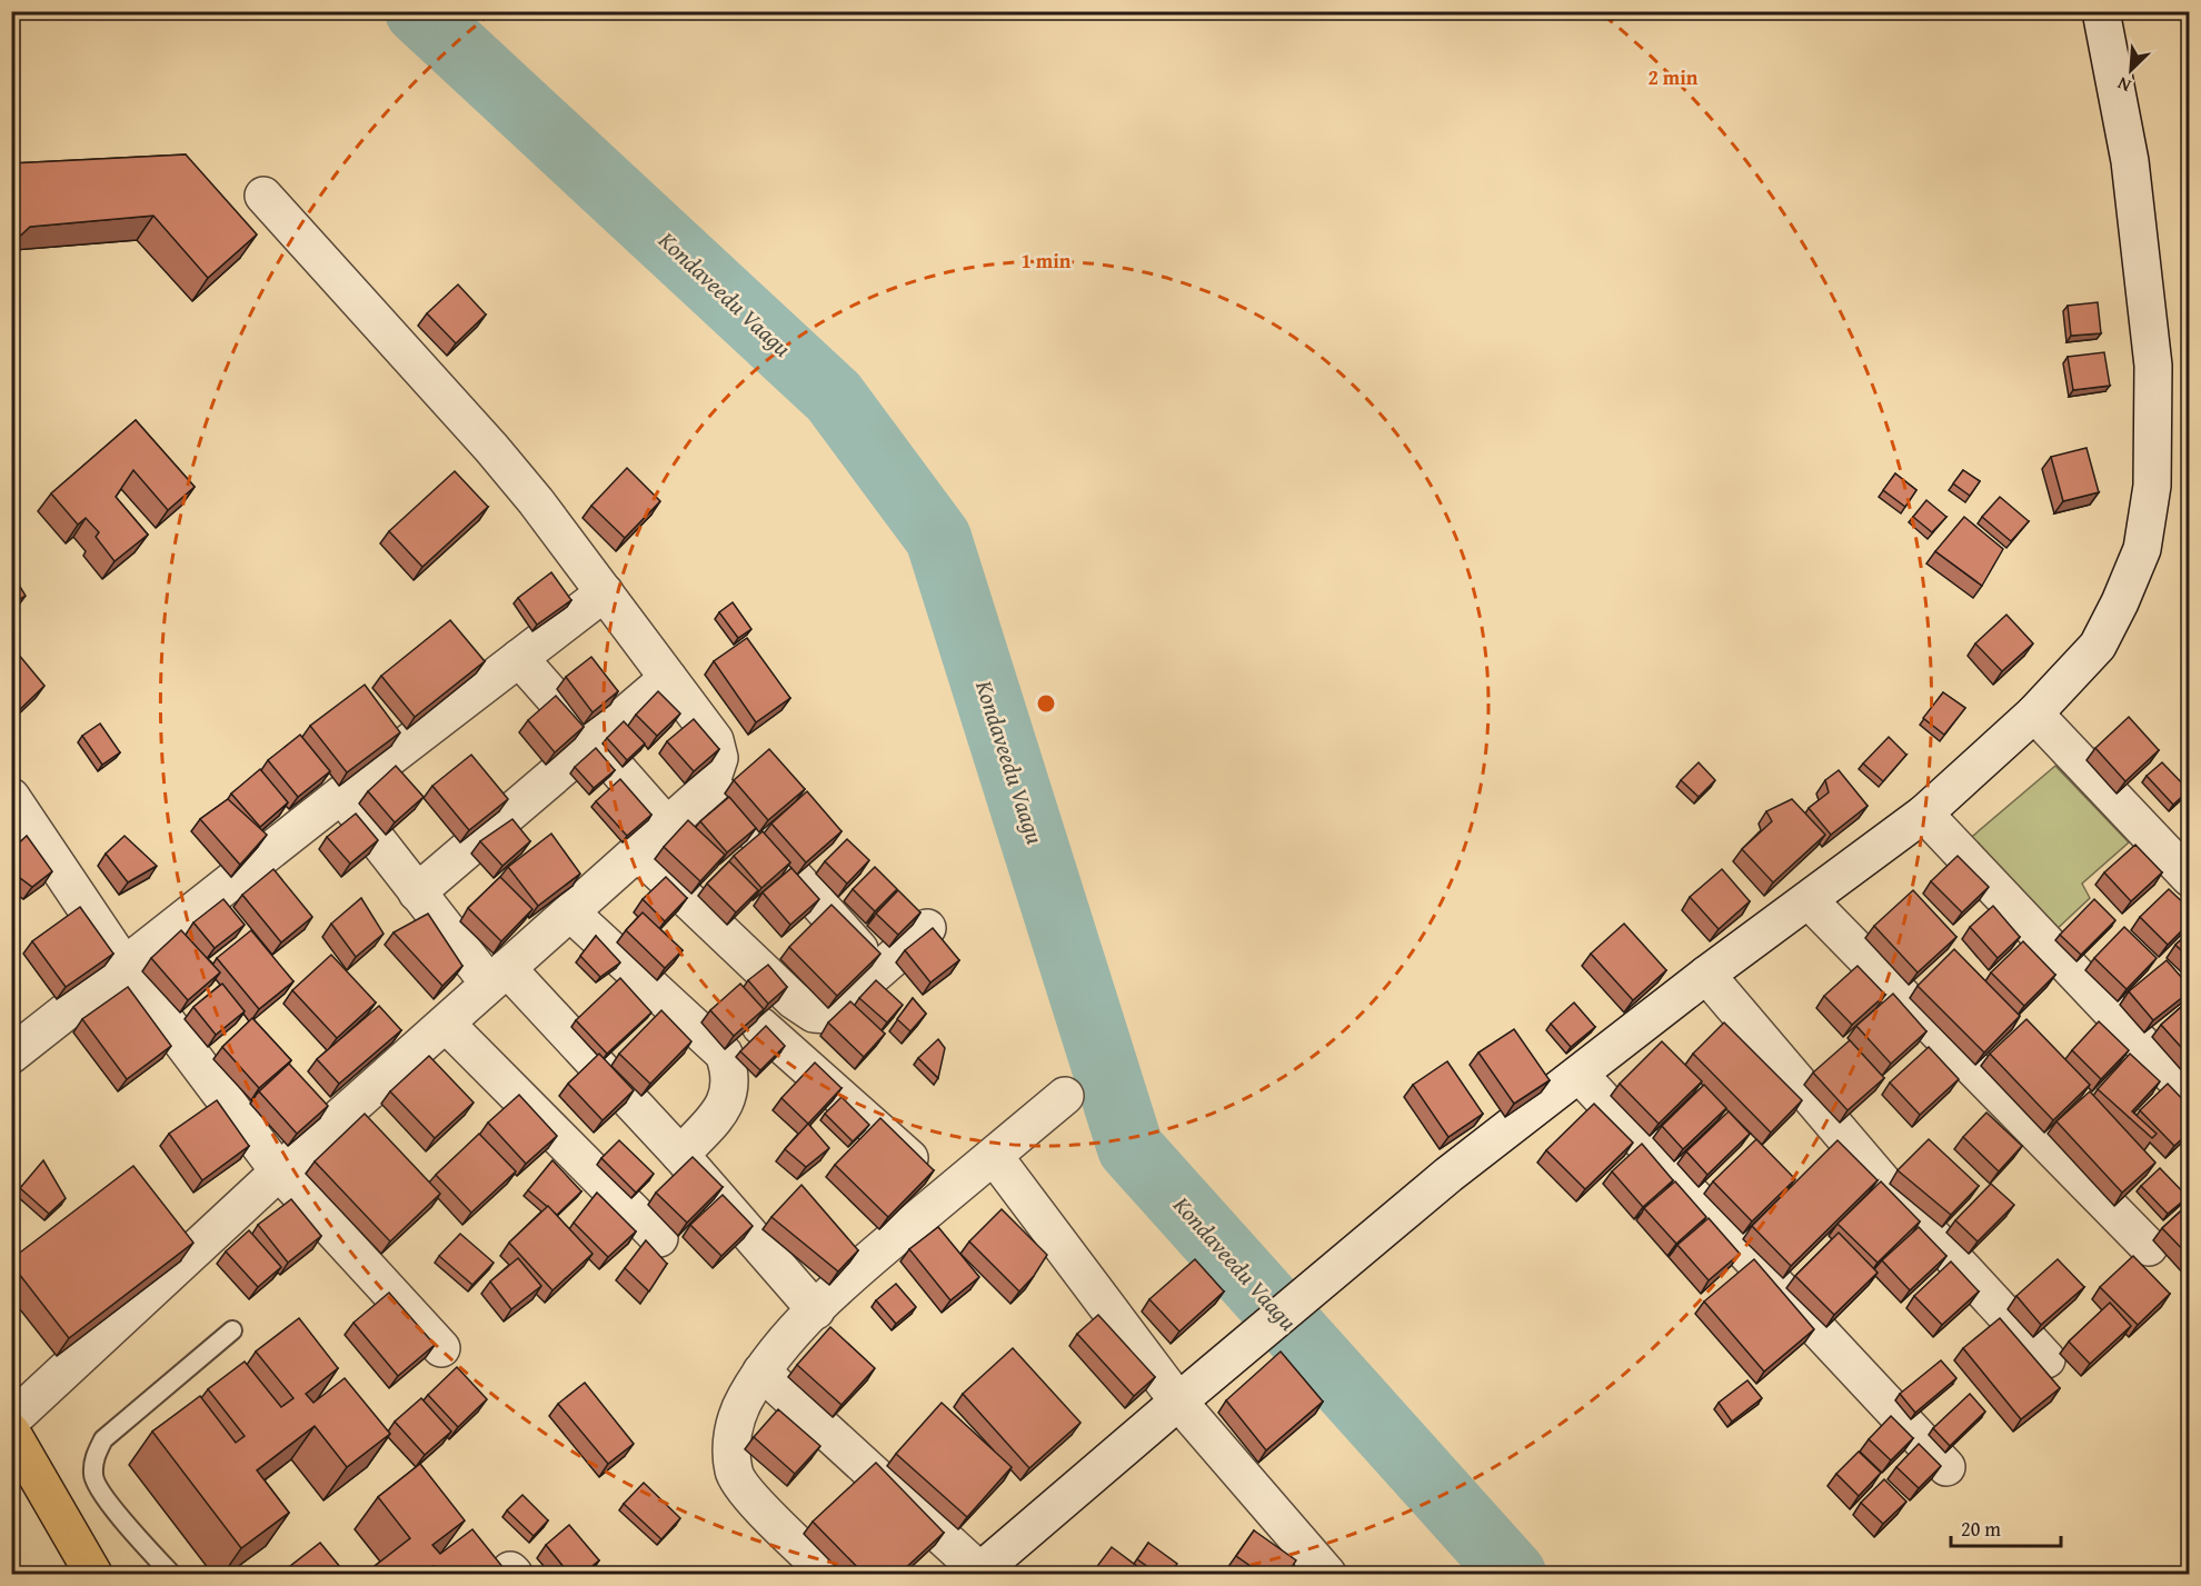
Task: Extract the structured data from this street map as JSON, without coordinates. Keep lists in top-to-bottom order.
{
  "water": ["Kondaveedu Vaagu"],
  "scale_bar": "20 m",
  "north": "bottom left",
  "rings": ["2 min", "1 min"]
}
